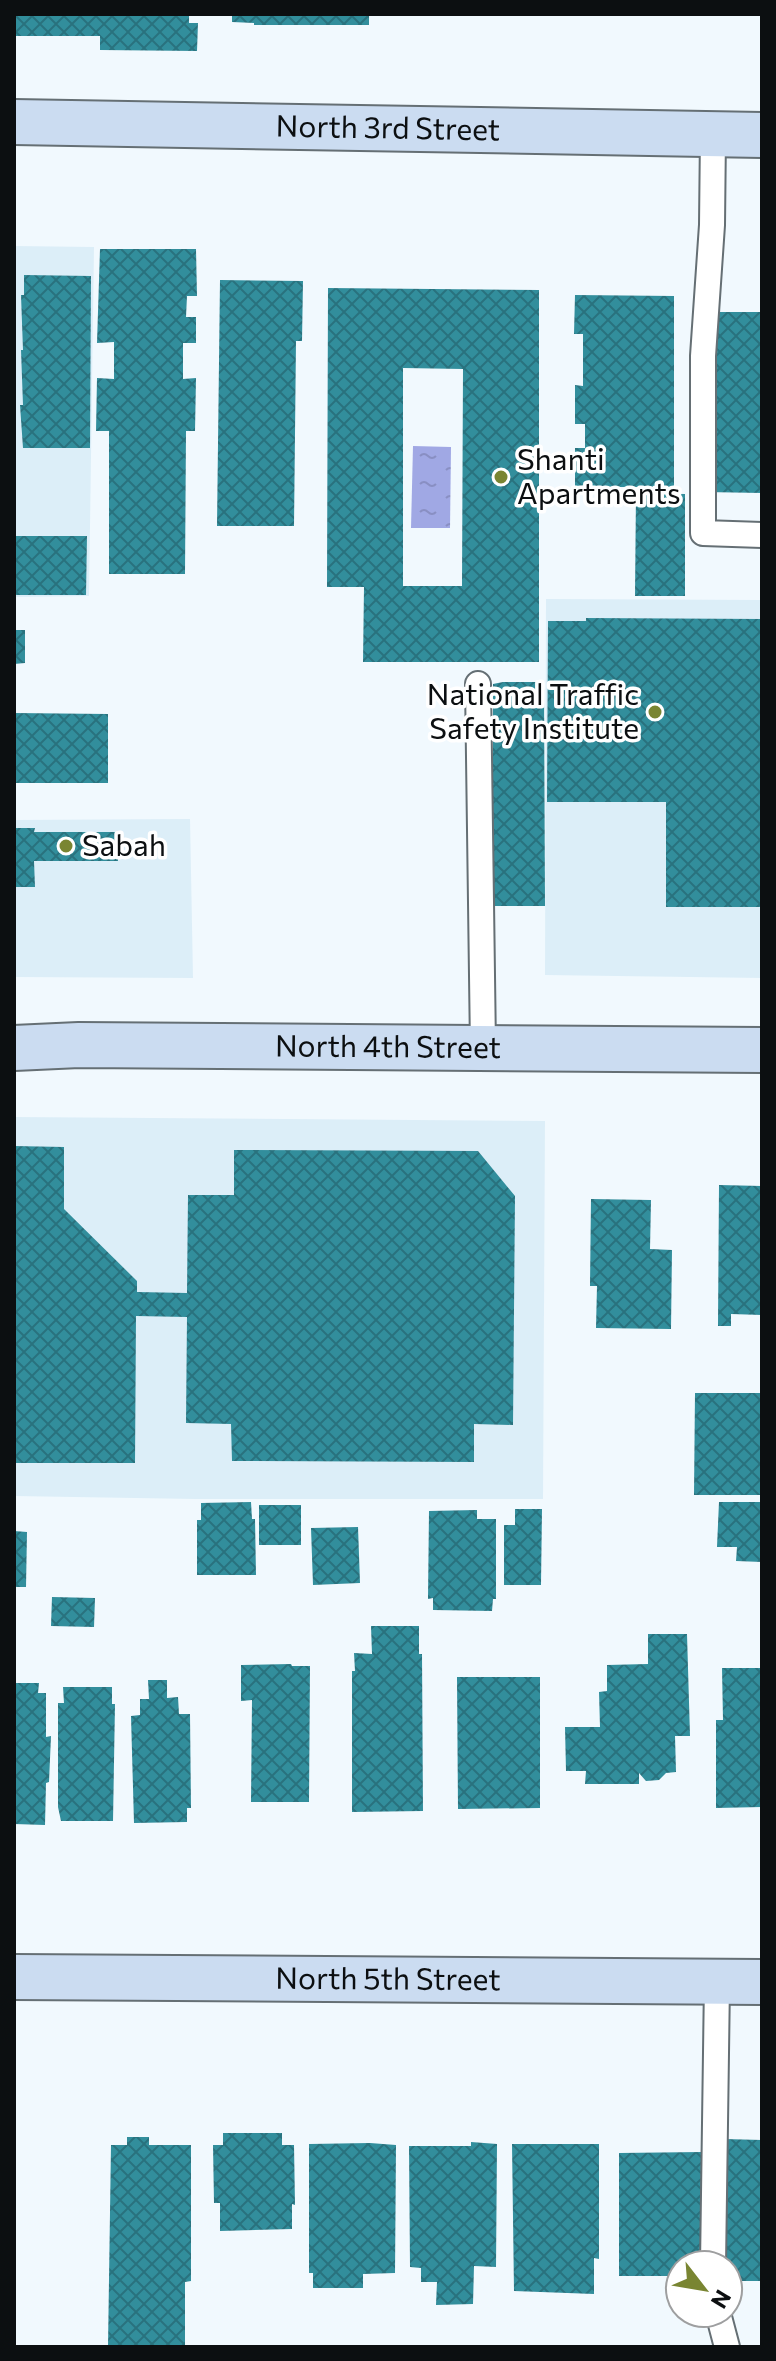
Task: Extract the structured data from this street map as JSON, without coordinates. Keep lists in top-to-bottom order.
{
  "streets": {
    "main road": ["North 3rd Street", "North 4th Street", "North 5th Street"]
  },
  "places": ["Shanti Apartments", "National Traffic Safety Institute", "Sabah"],
  "north": "bottom right"
}
